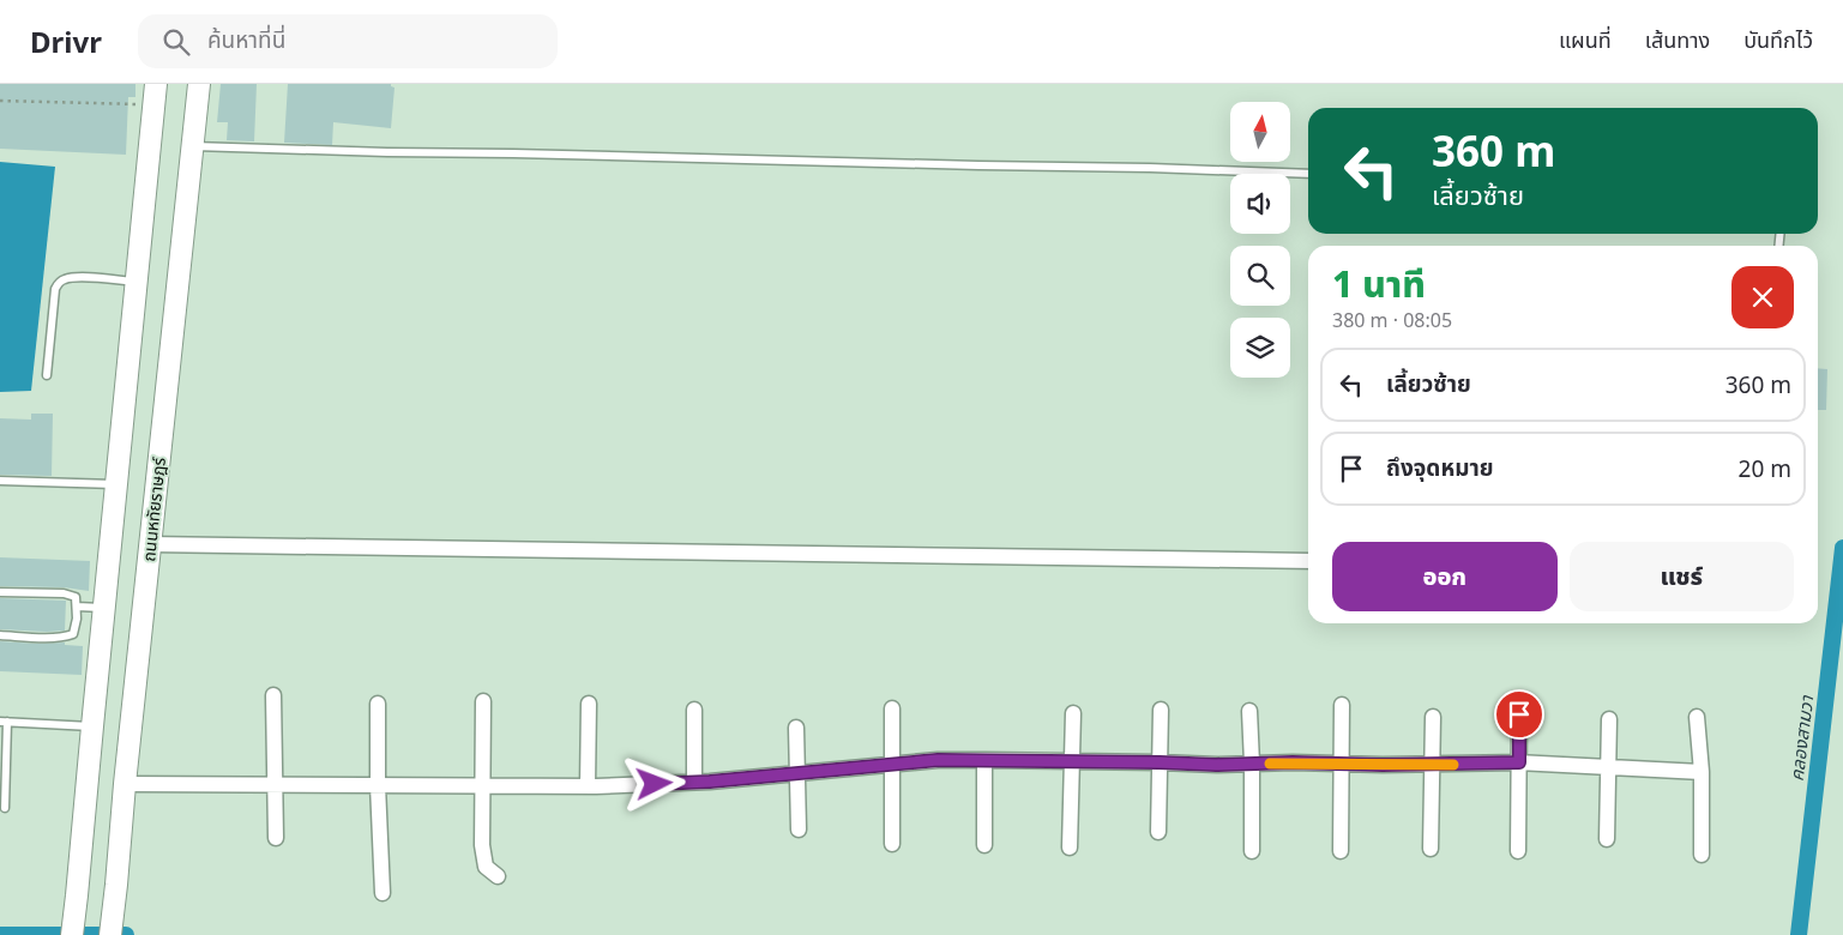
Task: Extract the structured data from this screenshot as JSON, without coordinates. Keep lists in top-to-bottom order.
{
  "streets": {
    "main road": ["ถนนหทัยราษฎร์"]
  },
  "water": ["คลองสามวา"],
  "north": "top",
  "page": {
    "header": "Drivr",
    "search": "ค้นหาที่นี่",
    "nav": ["แผนที่", "เส้นทาง", "บันทึกไว้"],
    "turn": ["360 m", "เลี้ยวซ้าย"],
    "heading": ["1 นาที", "380 m · 08:05"],
    "list": [
      {
        "name": "เลี้ยวซ้าย",
        "value": "360 m"
      },
      {
        "name": "ถึงจุดหมาย",
        "value": "20 m"
      }
    ],
    "buttons": ["ออก", "แชร์"]
  }
}
